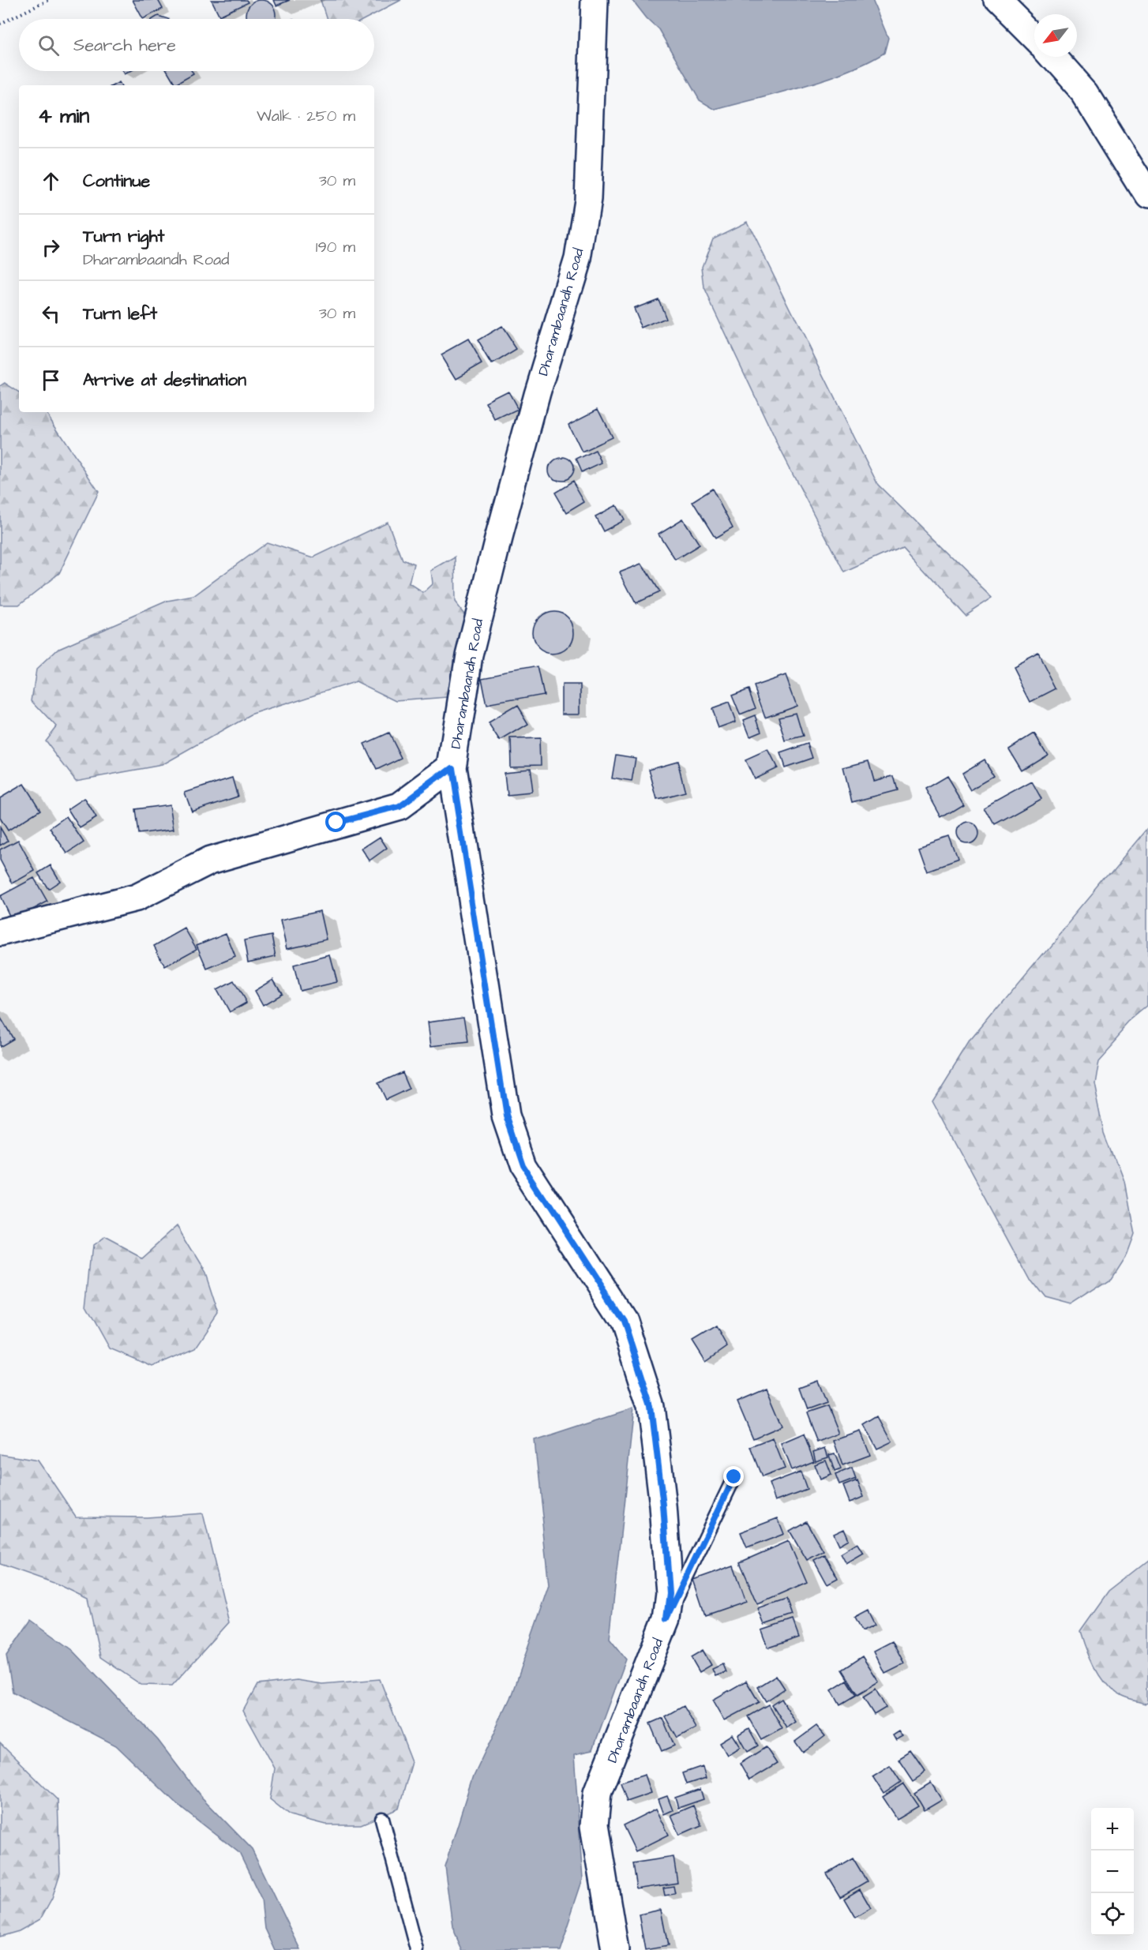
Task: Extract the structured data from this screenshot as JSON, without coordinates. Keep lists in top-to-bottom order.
{
  "streets": {
    "street": ["Dharambaandh Road"]
  },
  "north": "bottom left",
  "page": {
    "search": "Search here",
    "heading": ["4 min", "Walk · 250 m"],
    "list": [
      ["Continue", "30 m"],
      ["Turn right", "Dharambaandh Road", "190 m"],
      ["Turn left", "30 m"],
      "Arrive at destination"
    ],
    "map_buttons": ["+", "−"]
  }
}
